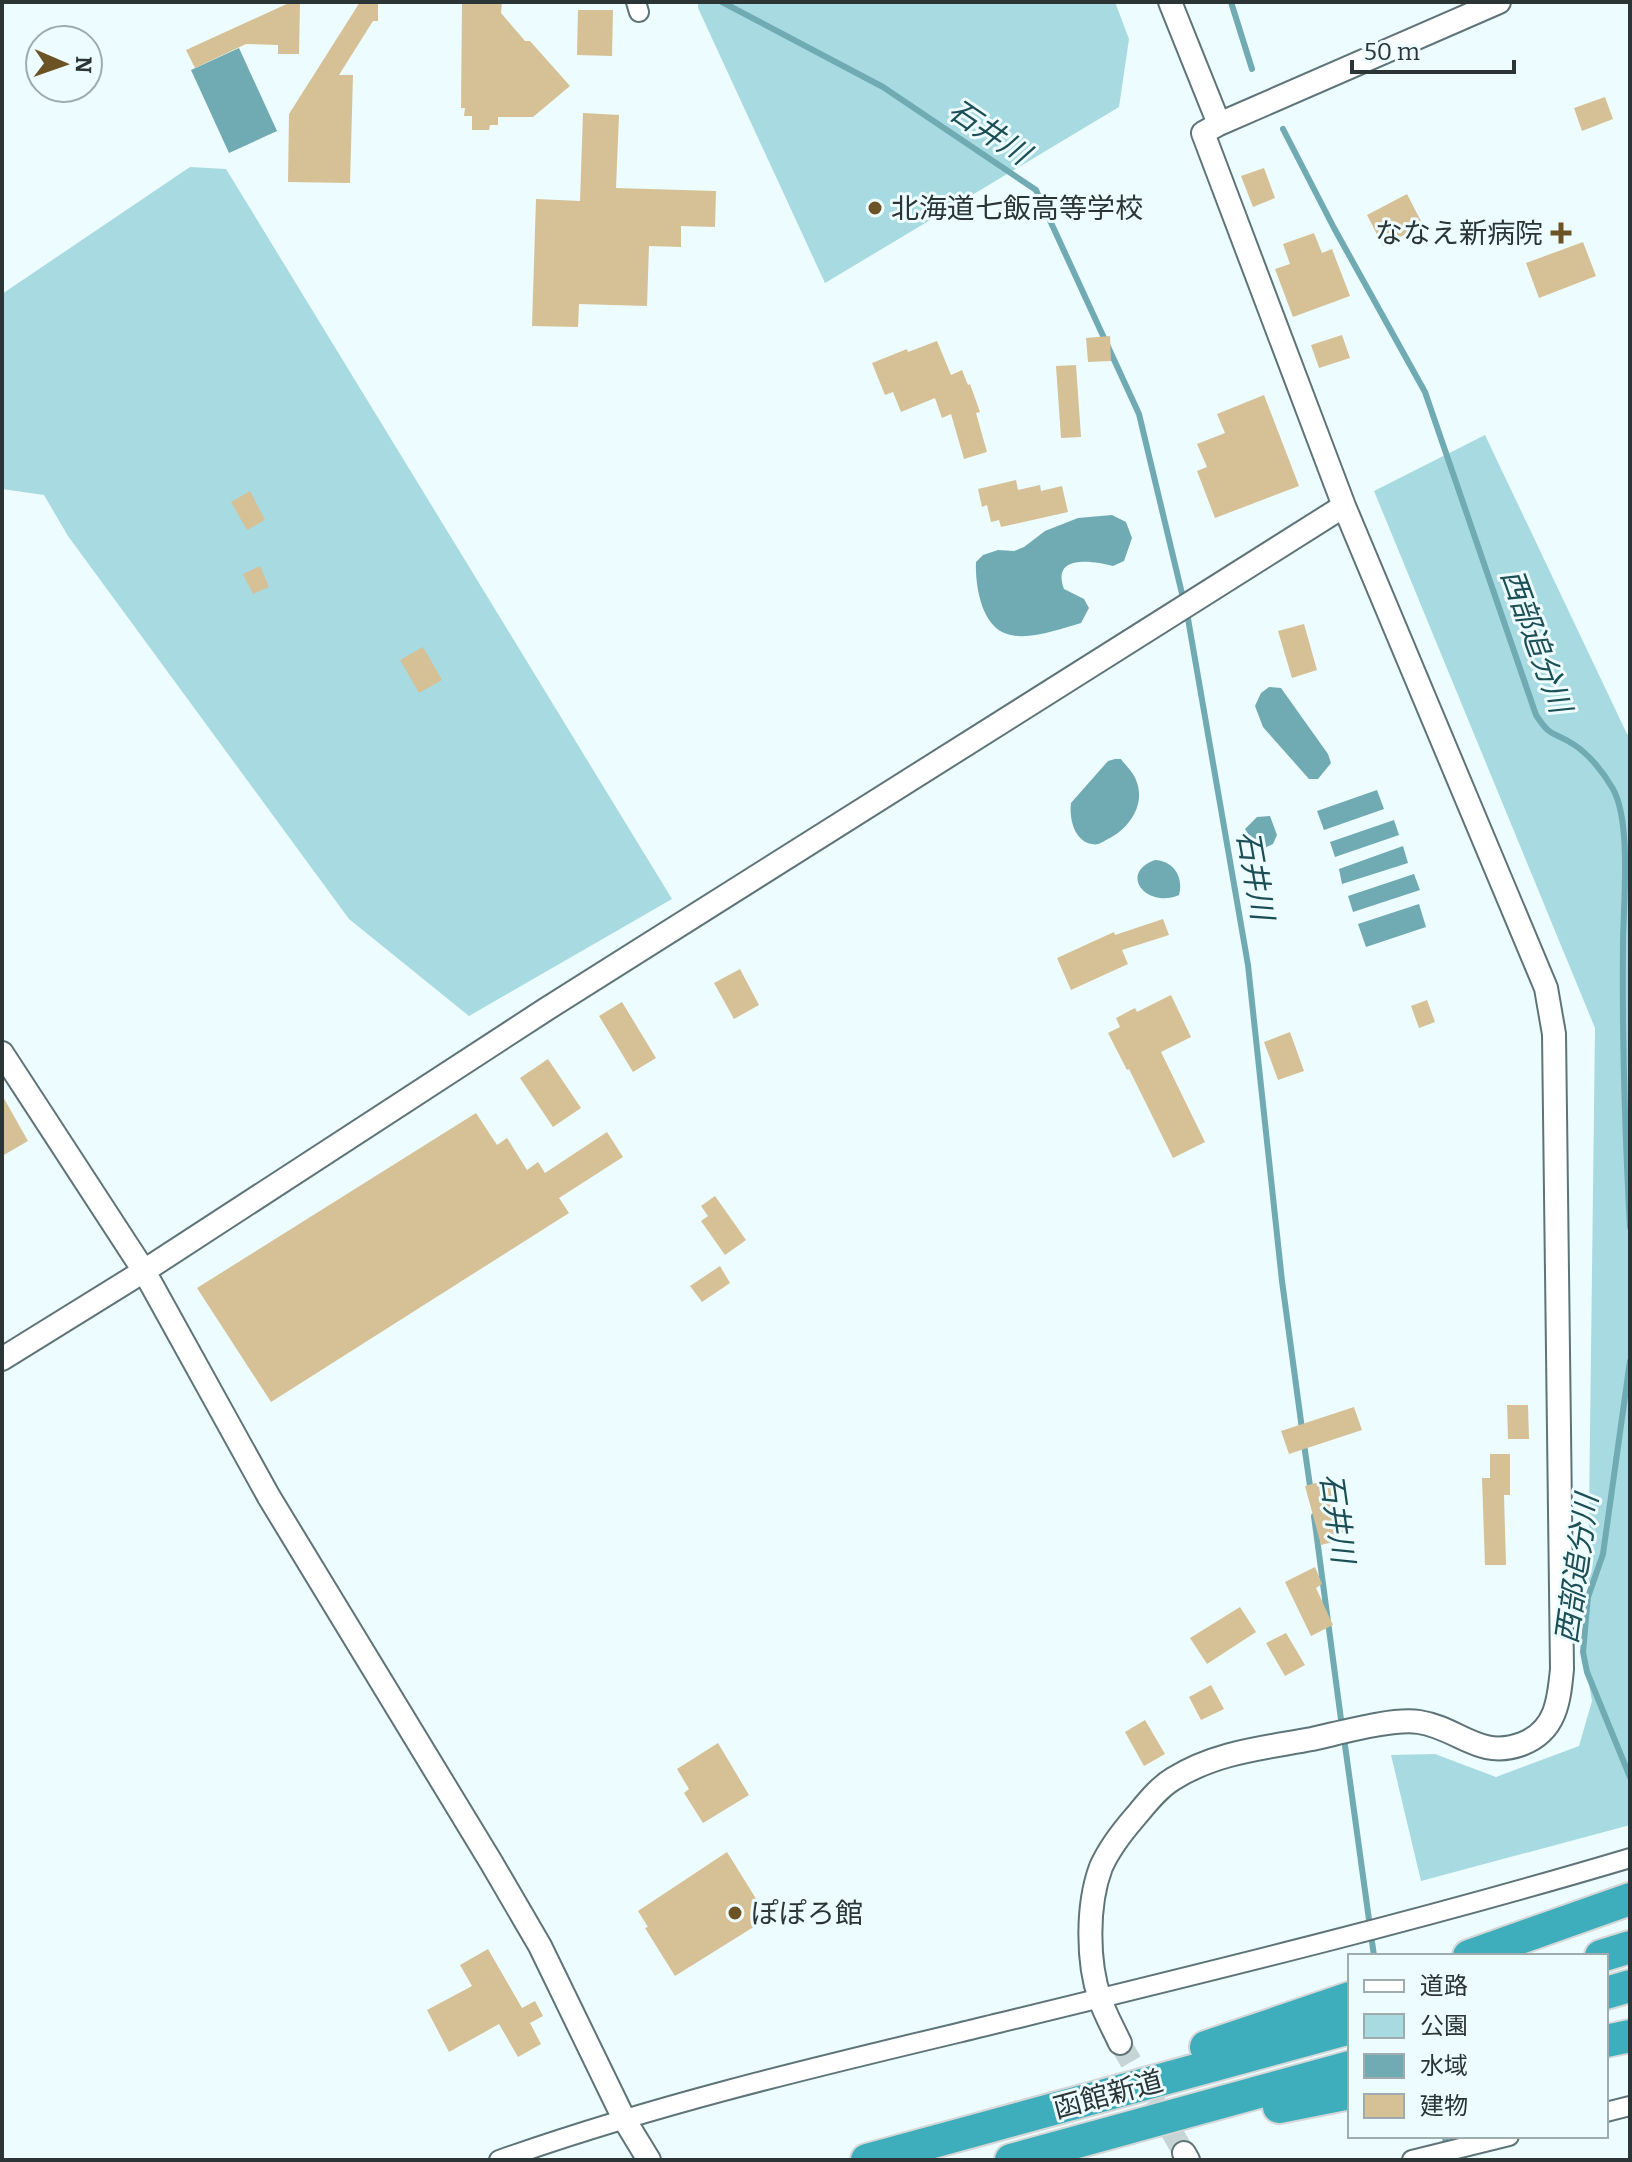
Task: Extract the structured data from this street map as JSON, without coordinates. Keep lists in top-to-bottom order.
{
  "streets": {
    "highway": ["函館新道"]
  },
  "water": ["石井川", "西部追分川"],
  "places": {
    "other": ["北海道七飯高等学校", "ぽぽろ館"],
    "health": ["ななえ新病院"]
  },
  "legend": [
    "道路",
    "公園",
    "水域",
    "建物"
  ],
  "scale_bar": "50 m",
  "north": "right"
}
